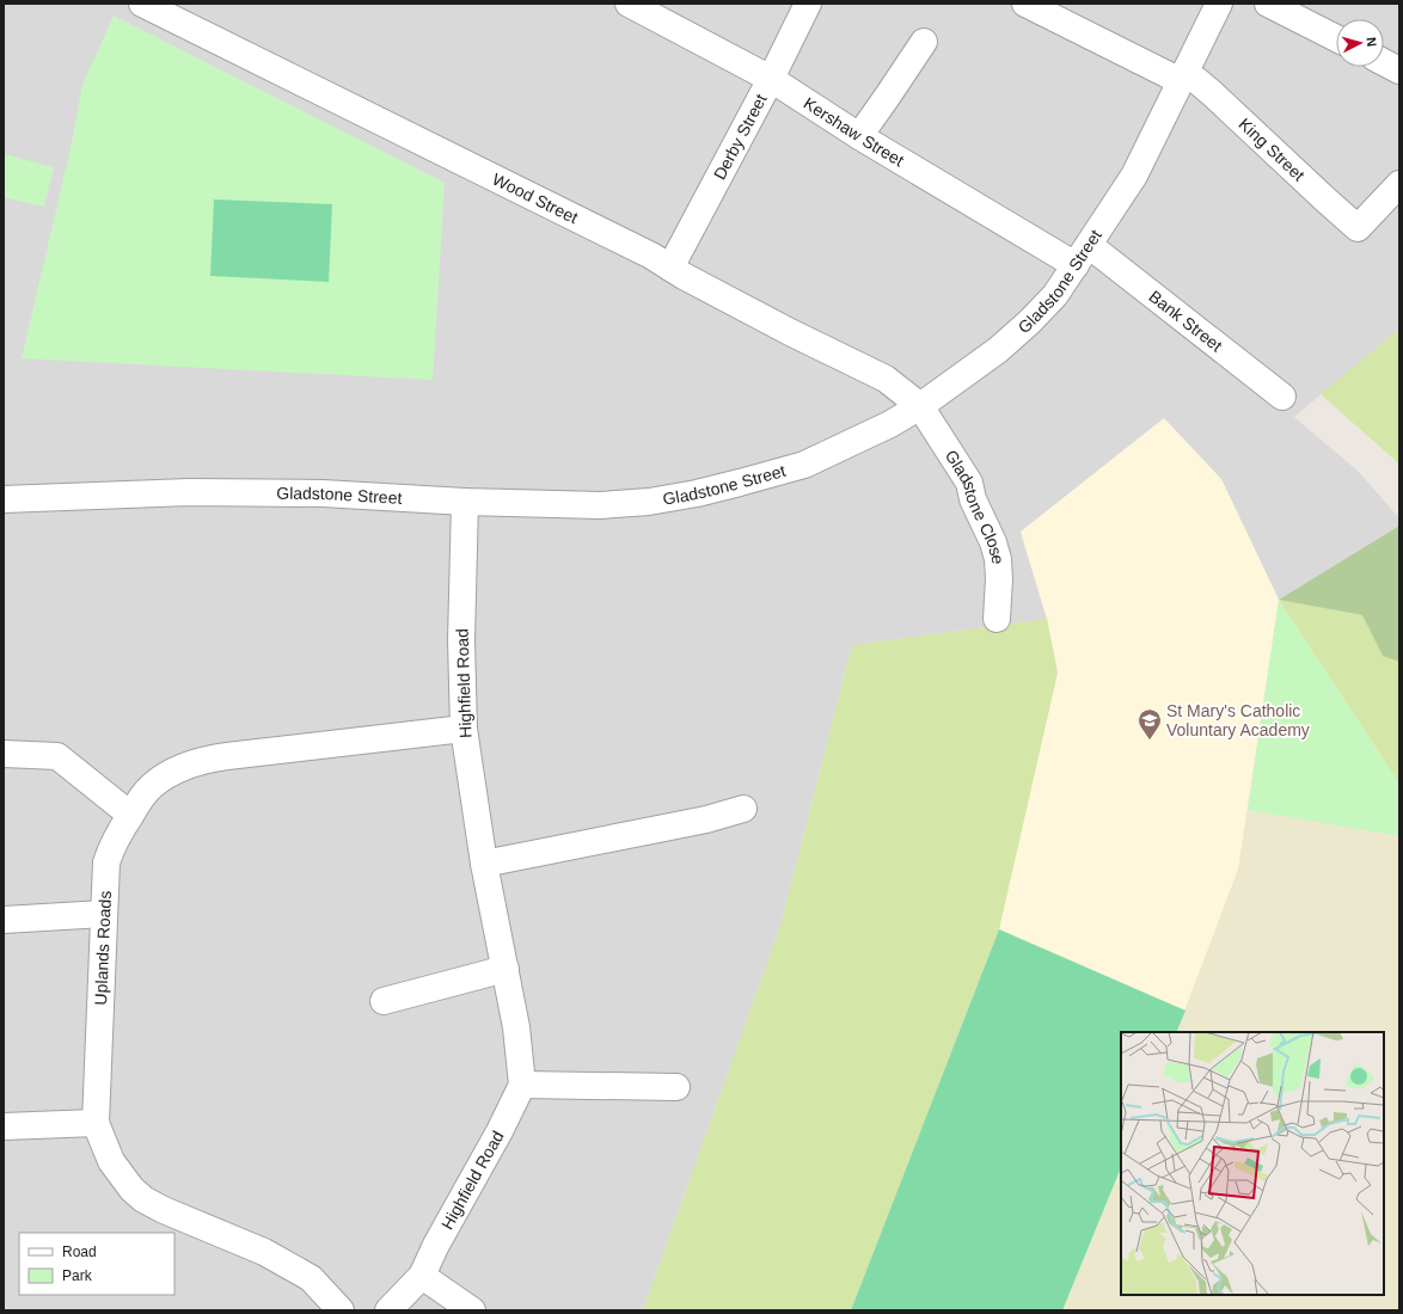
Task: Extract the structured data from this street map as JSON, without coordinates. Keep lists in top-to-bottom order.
{
  "streets": {
    "street": [
      "Kershaw Street",
      "Derby Street",
      "King Street",
      "Wood Street",
      "Gladstone Street",
      "Bank Street",
      "Gladstone Close",
      "Highfield Road",
      "Uplands Roads"
    ]
  },
  "crossings": [
    ["Kershaw Street", "Derby Street"],
    ["Kershaw Street", "Gladstone Street"],
    ["Kershaw Street", "Bank Street"],
    ["Derby Street", "Wood Street"],
    ["King Street", "Gladstone Street"],
    ["Wood Street", "Gladstone Street"],
    ["Wood Street", "Gladstone Close"],
    ["Gladstone Street", "Bank Street"],
    ["Gladstone Street", "Gladstone Close"],
    ["Gladstone Street", "Highfield Road"],
    ["Highfield Road", "Uplands Roads"]
  ],
  "places": {
    "school or university": ["St Mary's Catholic Voluntary Academy"]
  },
  "legend": ["Road", "Park"],
  "north": "right"
}
